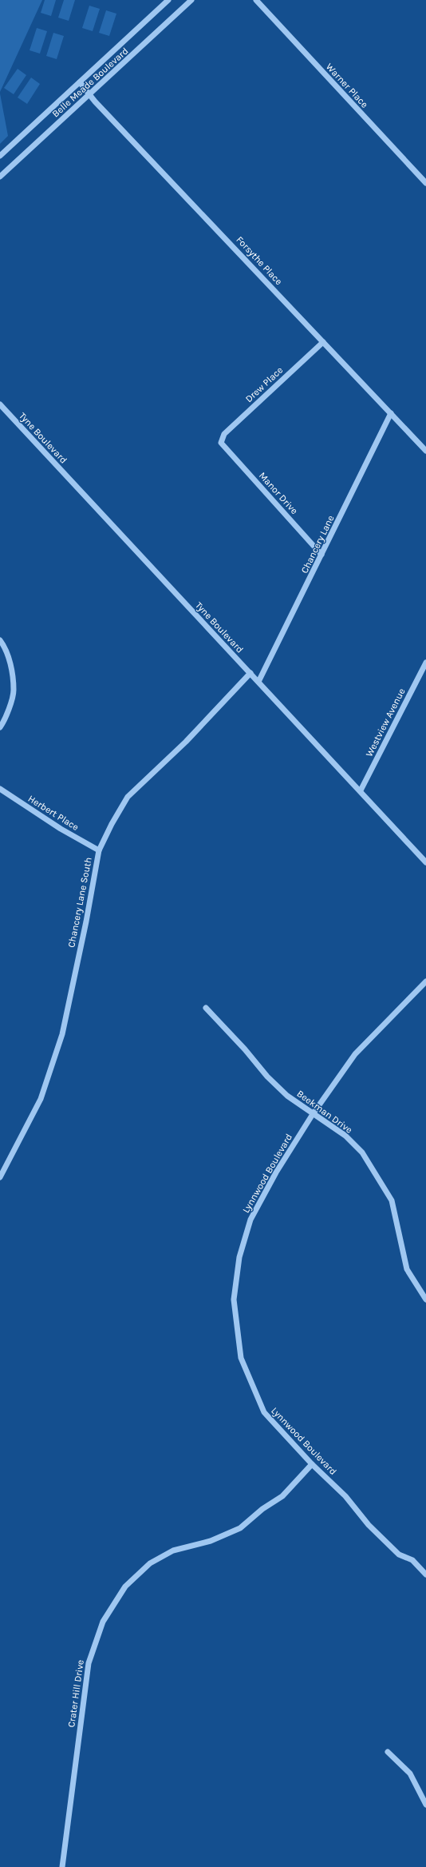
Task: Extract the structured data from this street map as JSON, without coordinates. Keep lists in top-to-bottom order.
{
  "streets": {
    "street": [
      "Belle Meade Boulevard",
      "Warner Place",
      "Forsythe Place",
      "Drew Place",
      "Tyne Boulevard",
      "Manor Drive",
      "Chancery Lane",
      "Westview Avenue",
      "Herbert Place",
      "Chancery Lane South",
      "Beekman Drive",
      "Lynnwood Boulevard",
      "Crater Hill Drive"
    ]
  },
  "crossings": [
    ["Belle Meade Boulevard", "Forsythe Place"],
    ["Forsythe Place", "Drew Place"],
    ["Forsythe Place", "Chancery Lane"],
    ["Drew Place", "Manor Drive"],
    ["Tyne Boulevard", "Chancery Lane"],
    ["Tyne Boulevard", "Westview Avenue"],
    ["Tyne Boulevard", "Chancery Lane South"],
    ["Manor Drive", "Chancery Lane"],
    ["Herbert Place", "Chancery Lane South"],
    ["Beekman Drive", "Lynnwood Boulevard"],
    ["Lynnwood Boulevard", "Crater Hill Drive"]
  ]
}
